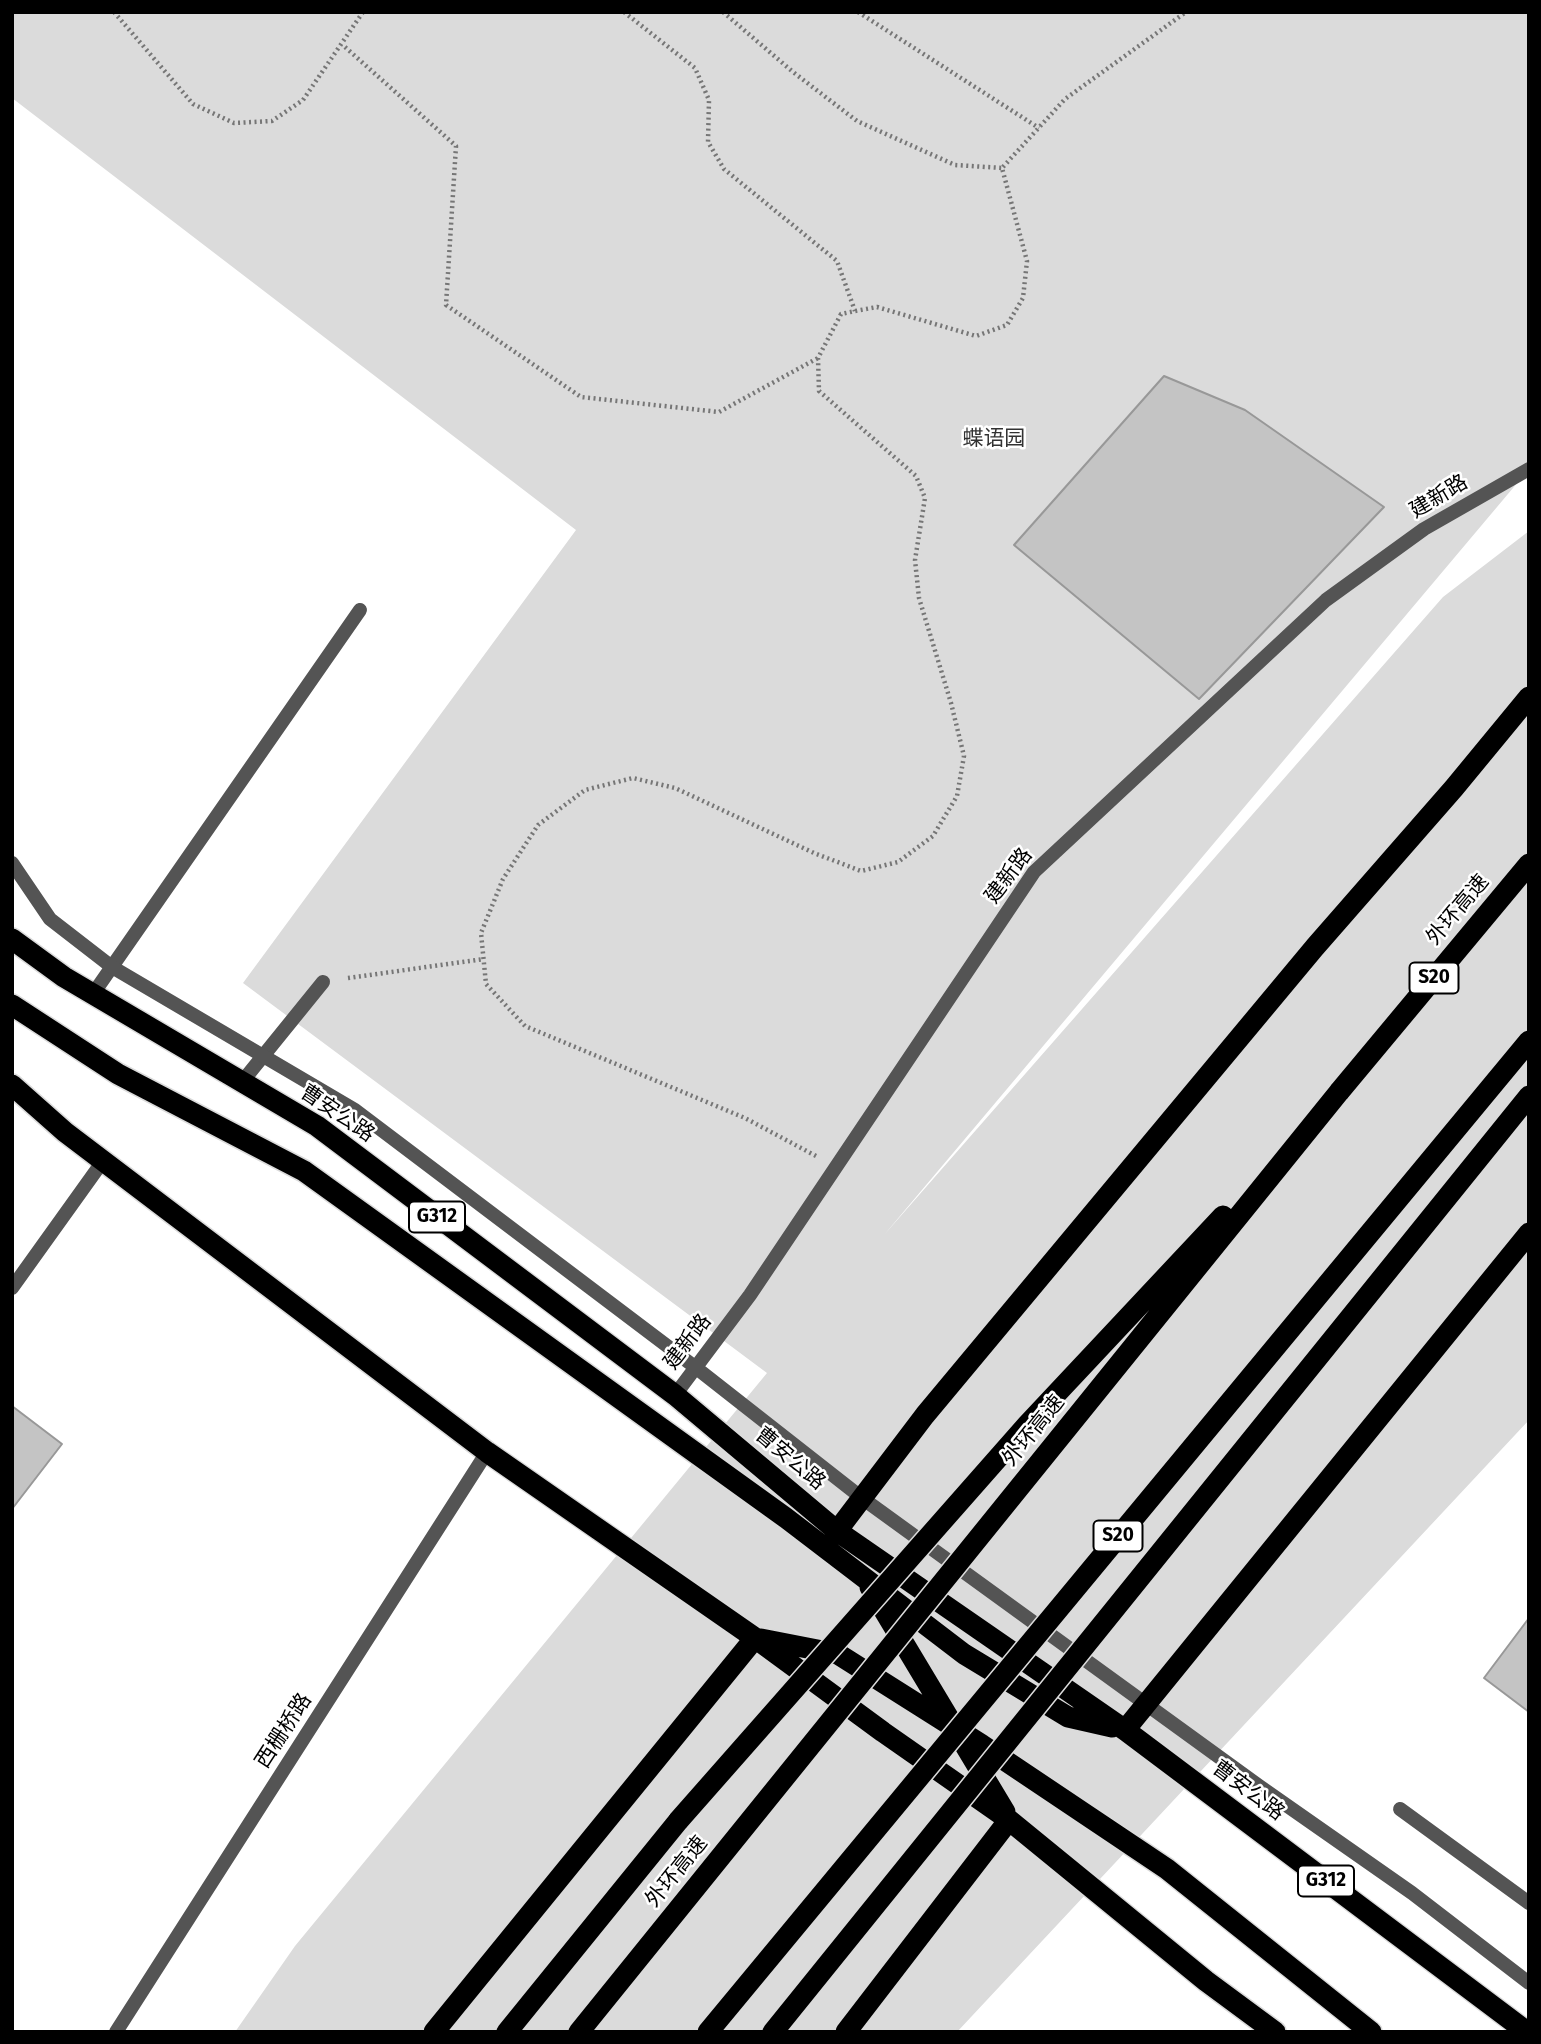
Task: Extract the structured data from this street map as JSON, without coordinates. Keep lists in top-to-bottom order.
{
  "streets": {
    "highway": [
      "外环高速",
      "S20",
      "曹安公路",
      "G312"
    ],
    "street": ["建新路", "西栅桥路"]
  },
  "crossings": [
    ["建新路", "曹安公路"]
  ],
  "parks": ["蝶语园"]
}
